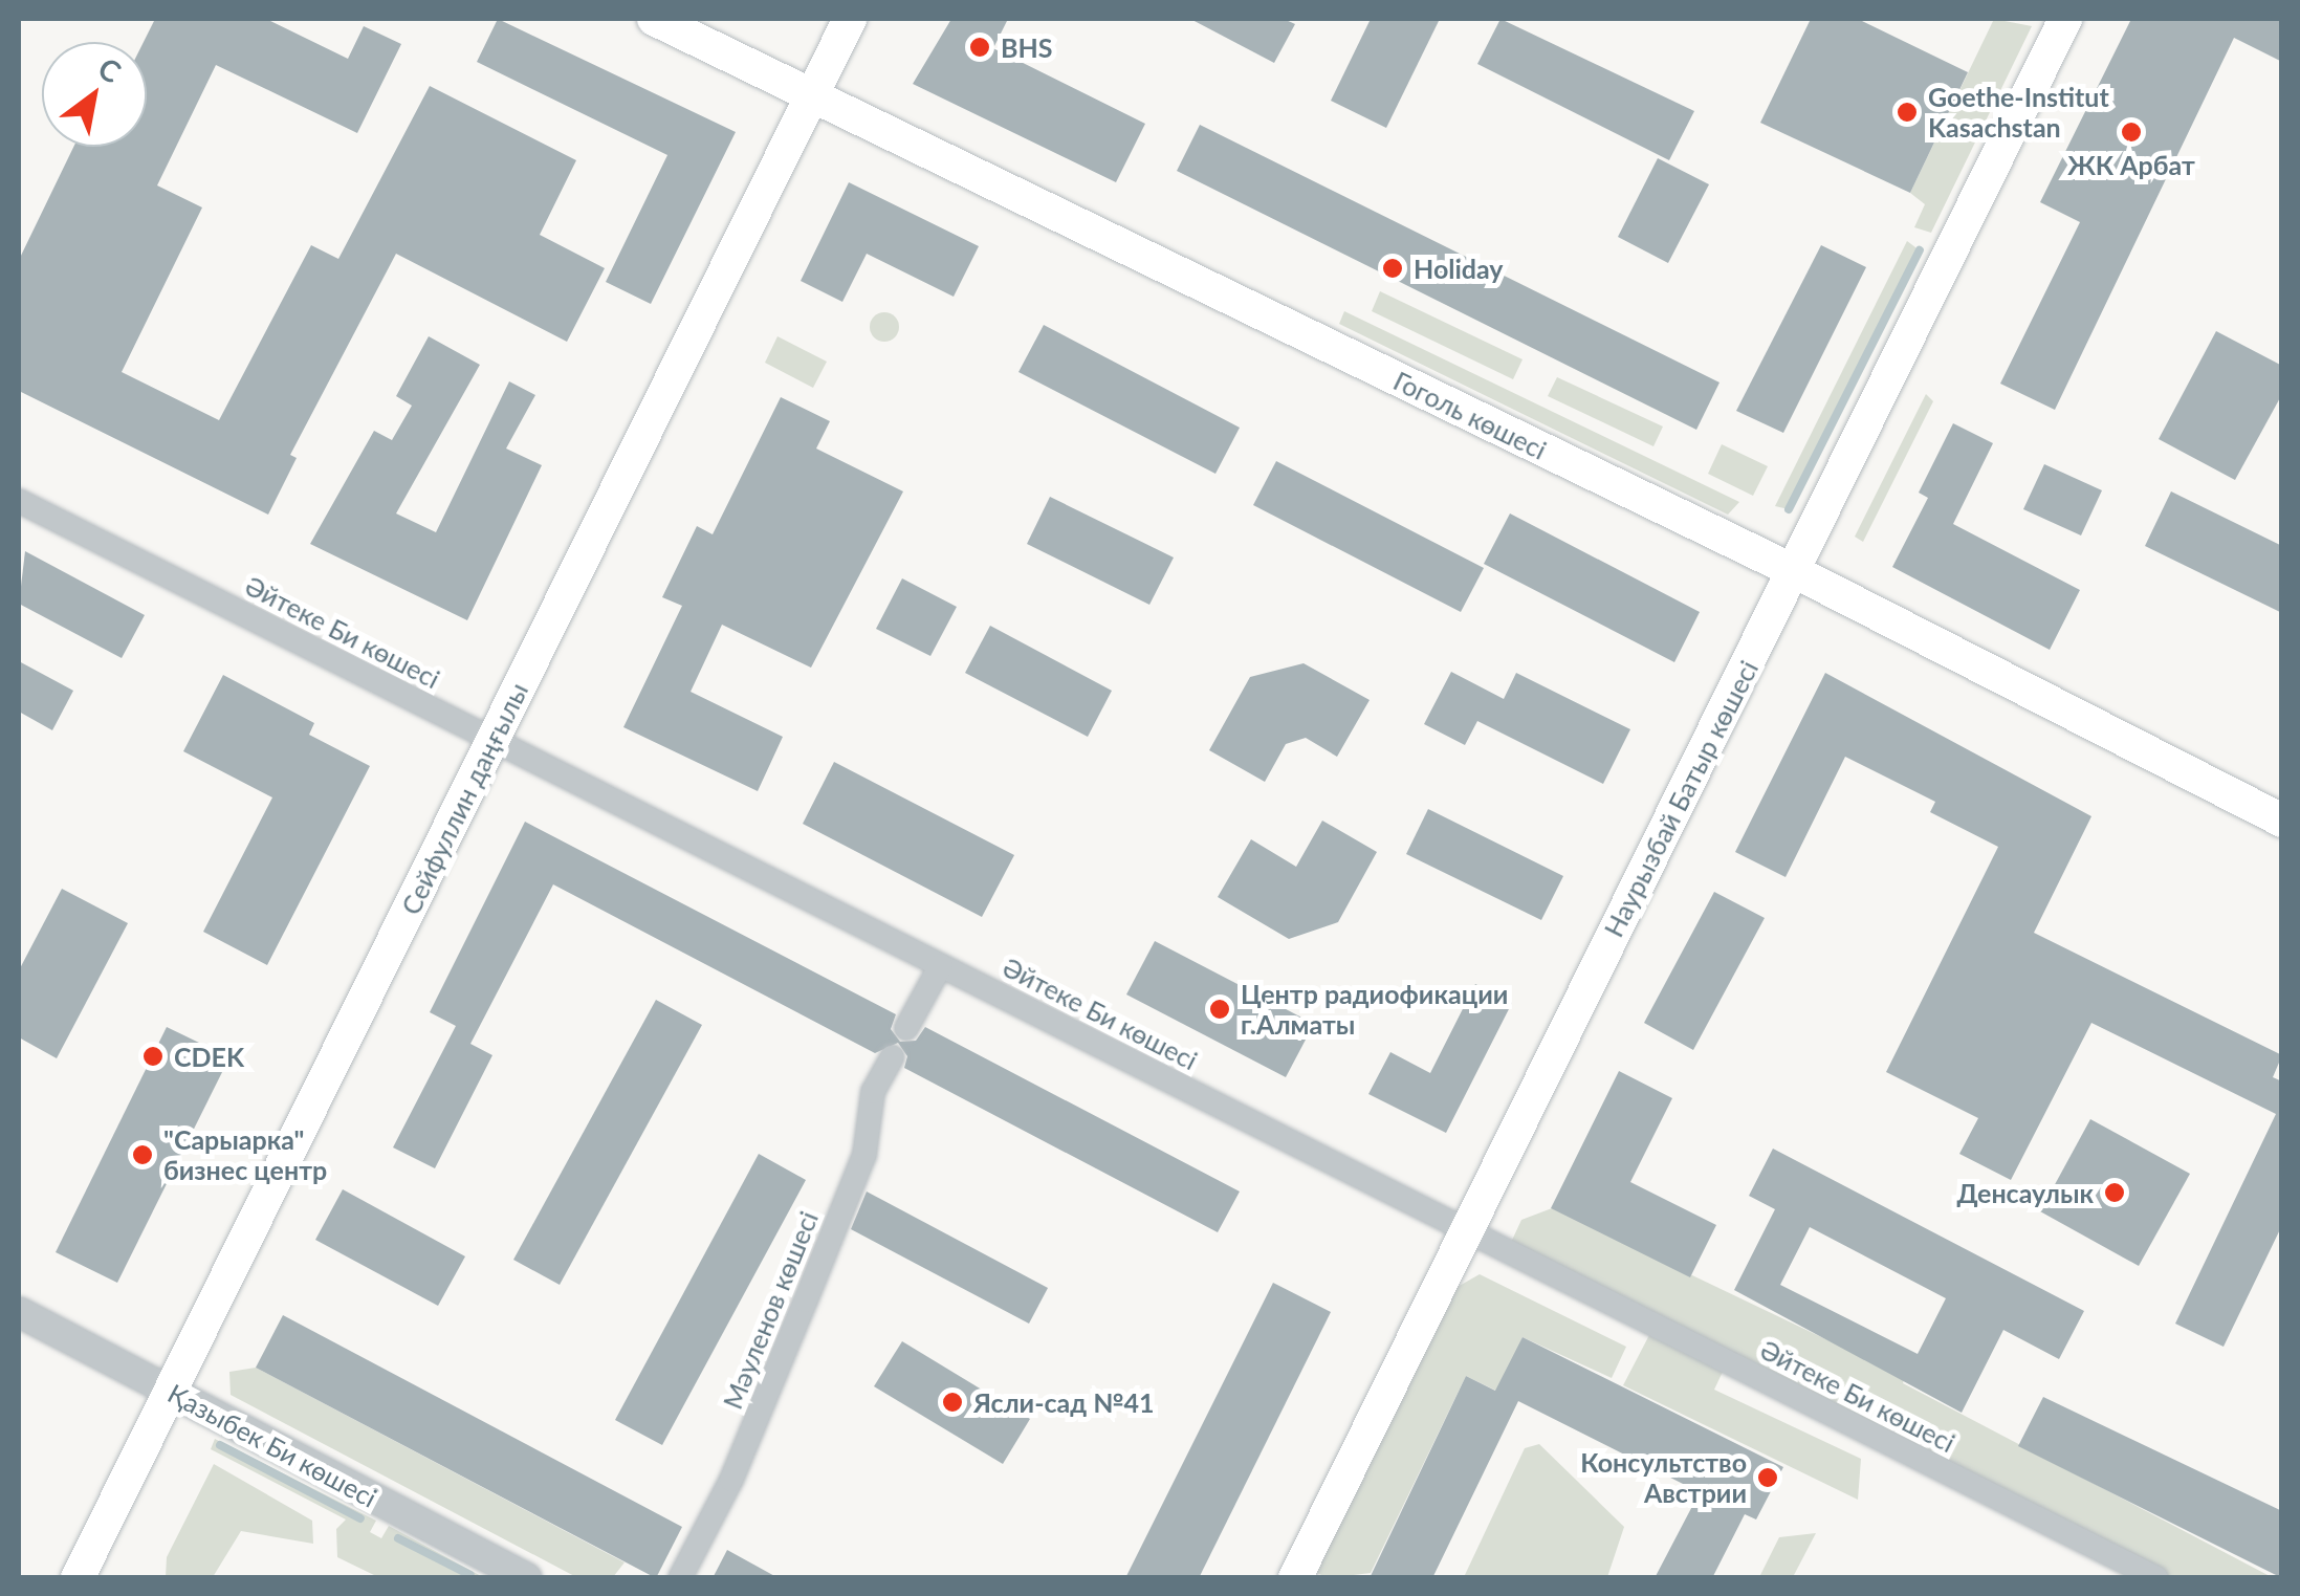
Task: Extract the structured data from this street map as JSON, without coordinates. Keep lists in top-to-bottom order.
{
  "streets": {
    "main road": ["Гоголь көшесі", "Сейфуллин даңғылы", "Наурызбай Батыр көшесі"],
    "street": ["Әйтеке Би көшесі", "Мәуленов көшесі", "Қазыбек Би көшесі"]
  },
  "crossings": [
    ["Гоголь көшесі", "Сейфуллин даңғылы"],
    ["Гоголь көшесі", "Наурызбай Батыр көшесі"],
    ["Әйтеке Би көшесі", "Сейфуллин даңғылы"],
    ["Әйтеке Би көшесі", "Наурызбай Батыр көшесі"],
    ["Сейфуллин даңғылы", "Қазыбек Би көшесі"]
  ],
  "places": [
    "BHS",
    "Goethe-Institut Kasachstan",
    "ЖК Арбат",
    "Holiday",
    "Центр радиофикации г.Алматы",
    "CDEK",
    "\"Сарыарка\" бизнес центр",
    "Денсаулык",
    "Ясли-сад №41",
    "Консультство Австрии"
  ],
  "north": "top right"
}
